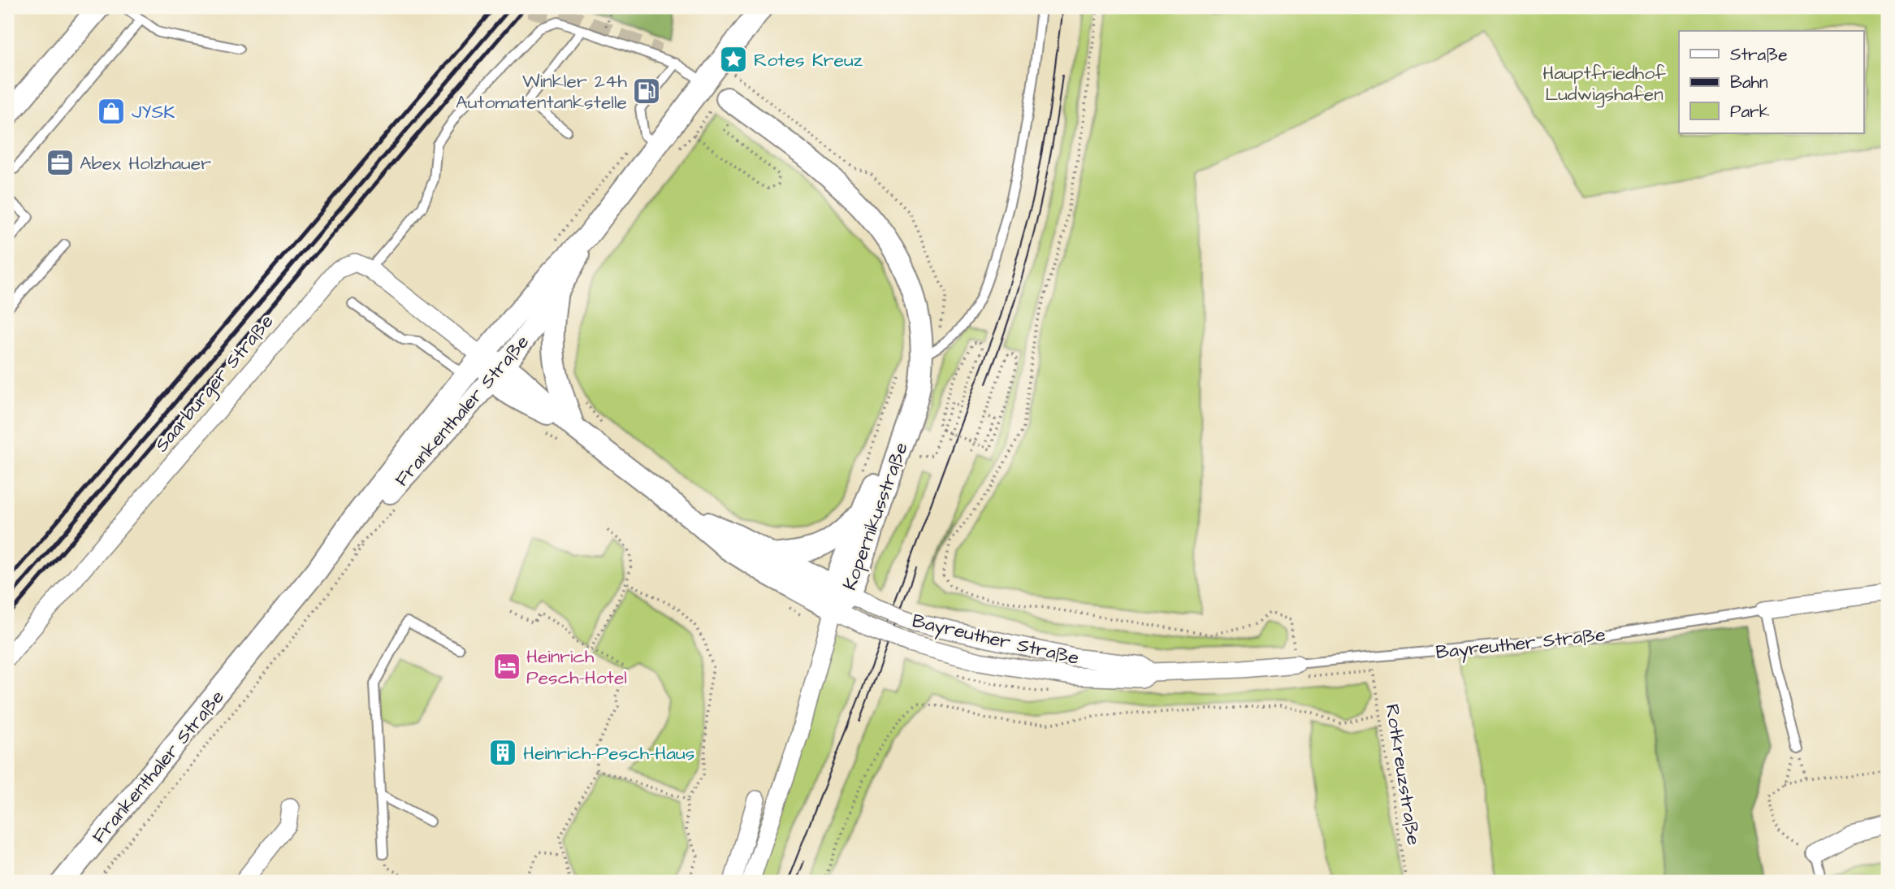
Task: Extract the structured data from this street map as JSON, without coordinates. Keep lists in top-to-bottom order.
{
  "streets": {
    "street": [
      "Saarburger Straße",
      "Frankenthaler Straße",
      "Kopernikusstraße",
      "Bayreuther Straße"
    ],
    "path": ["Rotkreuzstraße"]
  },
  "crossings": [
    ["Frankenthaler Straße", "Bayreuther Straße"],
    ["Kopernikusstraße", "Bayreuther Straße"]
  ],
  "parks": ["Hauptfriedhof Ludwigshafen"],
  "places": {
    "place": ["Rotes Kreuz"],
    "fuel station": ["Winkler 24h Automatentankstelle"],
    "shop": ["JYSK"],
    "office": ["Abex Holzhauer"],
    "hotel": ["Heinrich Pesch-Hotel"],
    "building": ["Heinrich-Pesch-Haus"]
  },
  "legend": ["Straße", "Bahn", "Park"]
}
